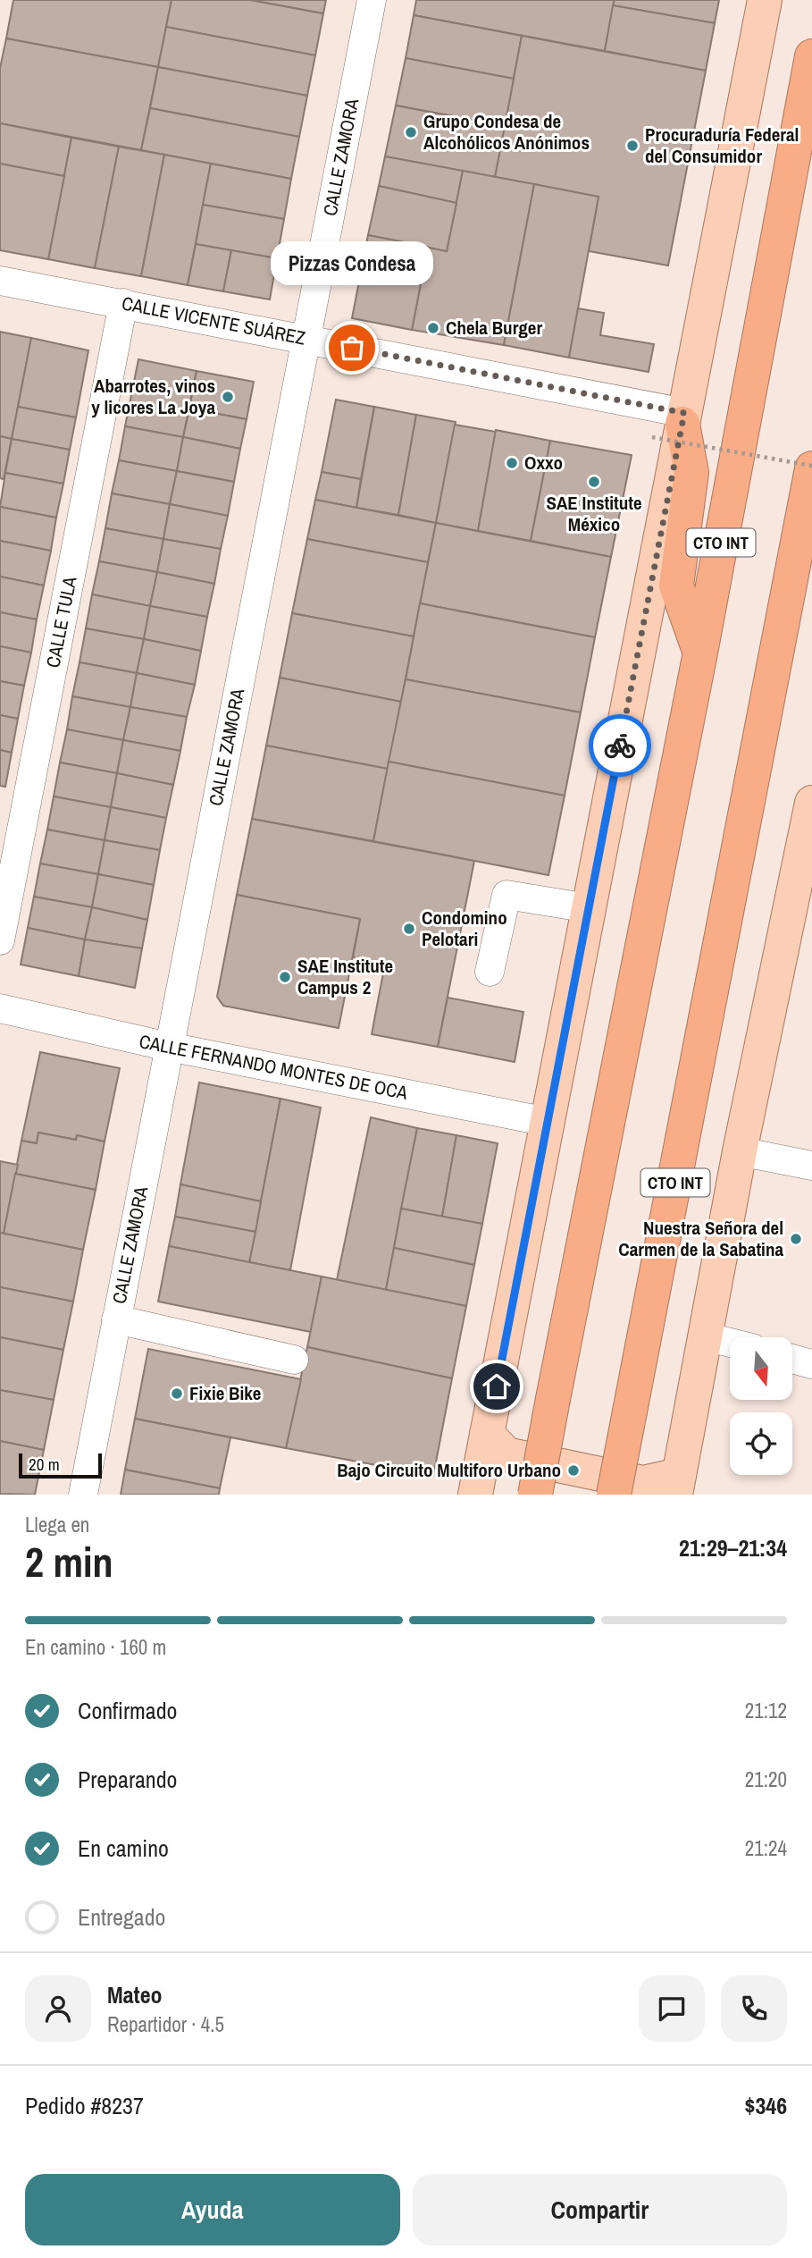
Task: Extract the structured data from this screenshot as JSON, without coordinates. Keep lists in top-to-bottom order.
{
  "streets": {
    "highway": ["CTO INT"],
    "street": [
      "CALLE ZAMORA",
      "CALLE VICENTE SUÁREZ",
      "CALLE TULA",
      "CALLE FERNANDO MONTES DE OCA"
    ]
  },
  "crossings": [
    ["CALLE ZAMORA", "CALLE VICENTE SUÁREZ"],
    ["CALLE ZAMORA", "CALLE FERNANDO MONTES DE OCA"],
    ["CALLE VICENTE SUÁREZ", "CTO INT"],
    ["CALLE VICENTE SUÁREZ", "CALLE TULA"],
    ["CTO INT", "CALLE FERNANDO MONTES DE OCA"]
  ],
  "places": [
    "Grupo Condesa de Alcohólicos Anónimos",
    "Procuraduría Federal del Consumidor",
    "Chela Burger",
    "Pizzas Condesa",
    "Abarrotes, vinos y licores La Joya",
    "Oxxo",
    "SAE Institute México",
    "Condomino Pelotari",
    "SAE Institute Campus 2",
    "Nuestra Señora del Carmen de la Sabatina",
    "Fixie Bike",
    "Bajo Circuito Multiforo Urbano"
  ],
  "scale_bar": "20 m",
  "north": "bottom",
  "page": {
    "bubble": "Pizzas Condesa",
    "scale": "20 m",
    "heading": ["2 min", "Llega en", "21:29–21:34"],
    "panel": [
      "Mateo",
      "Repartidor · 4.5",
      "Pedido #8237",
      "$346"
    ],
    "bar": "En camino · 160 m",
    "list": [
      ["Confirmado", "21:12"],
      ["Preparando", "21:20"],
      ["En camino", "21:24"],
      "Entregado"
    ],
    "buttons": ["Ayuda", "Compartir"]
  }
}
